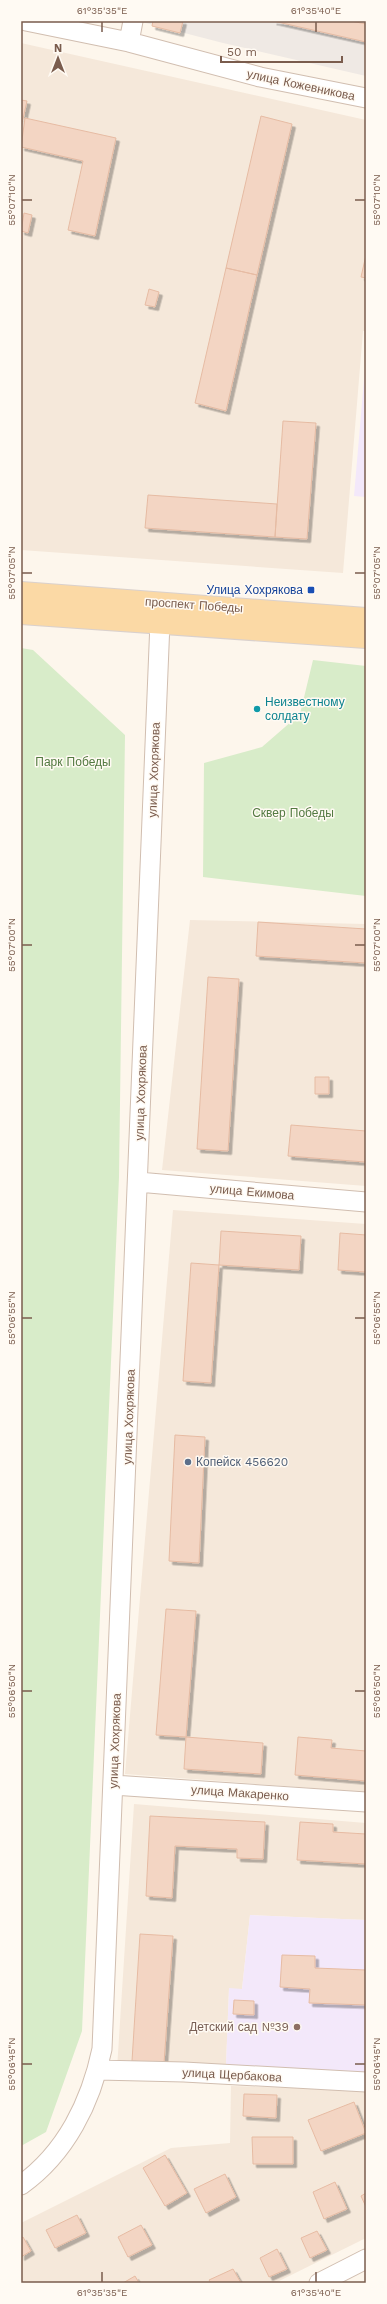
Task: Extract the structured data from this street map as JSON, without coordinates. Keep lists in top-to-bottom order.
{
  "streets": {
    "main road": ["проспект Победы"],
    "street": [
      "улица Кожевникова",
      "улица Хохрякова",
      "улица Екимова",
      "улица Макаренко",
      "улица Щербакова"
    ]
  },
  "crossings": [
    ["проспект Победы", "улица Хохрякова"],
    ["улица Хохрякова", "улица Екимова"],
    ["улица Хохрякова", "улица Макаренко"],
    ["улица Хохрякова", "улица Щербакова"]
  ],
  "parks": ["Парк Победы", "Сквер Победы"],
  "places": {
    "transit": ["Улица Хохрякова"],
    "other": ["Неизвестному солдату", "Копейск 456620", "Детский сад №39"]
  },
  "scale_bar": "50 m",
  "north": "top",
  "coordinates": [
    "61°35'35\"E",
    "61°35'40\"E",
    "55°07'10\"N",
    "55°07'05\"N",
    "55°07'00\"N",
    "55°06'55\"N",
    "55°06'50\"N",
    "55°06'45\"N"
  ]
}
